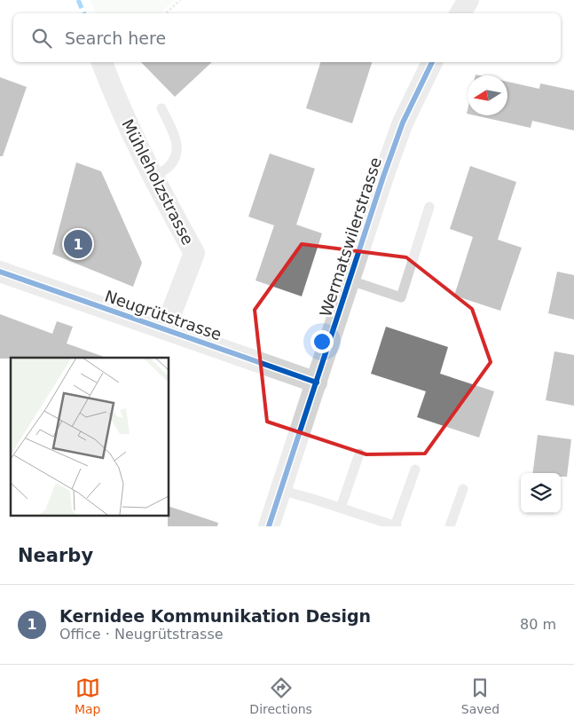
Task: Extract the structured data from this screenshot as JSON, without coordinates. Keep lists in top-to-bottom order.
{
  "streets": {
    "street": ["Mühleholzstrasse", "Wermatswilerstrasse", "Neugrütstrasse"]
  },
  "crossings": [
    ["Mühleholzstrasse", "Neugrütstrasse"],
    ["Wermatswilerstrasse", "Neugrütstrasse"]
  ],
  "north": "left",
  "page": {
    "search": "Search here",
    "pins": "1",
    "heading": "Nearby",
    "list": [
      {
        "mark": "1",
        "name": "Kernidee Kommunikation Design",
        "note": "Office · Neugrütstrasse",
        "value": "80 m"
      }
    ],
    "nav": ["Map", "Directions", "Saved"]
  }
}
